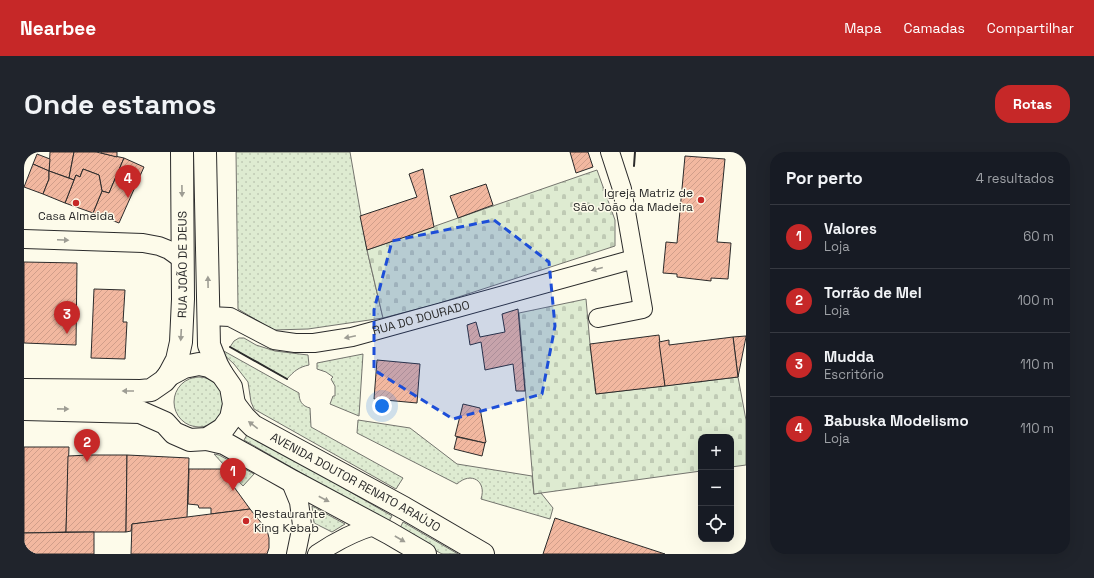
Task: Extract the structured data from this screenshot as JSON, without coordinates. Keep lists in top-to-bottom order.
{
  "streets": {
    "main road": ["RUA JOÃO DE DEUS", "AVENIDA DOUTOR RENATO ARAÚJO"],
    "street": ["RUA DO DOURADO"]
  },
  "crossings": [
    ["RUA JOÃO DE DEUS", "RUA DO DOURADO"],
    ["RUA JOÃO DE DEUS", "AVENIDA DOUTOR RENATO ARAÚJO"]
  ],
  "one_way": ["RUA DO DOURADO"],
  "places": ["Igreja Matriz de São João da Madeira", "Casa Almeida", "Restaurante King Kebab"],
  "page": {
    "header": "Nearbee",
    "nav": ["Mapa", "Camadas", "Compartilhar"],
    "buttons": "Rotas",
    "title": "Onde estamos",
    "heading": ["Por perto", "4 resultados"],
    "pins": [
      "4",
      "3",
      "2",
      "1"
    ],
    "list": [
      {
        "mark": "1",
        "name": "Valores",
        "note": "Loja",
        "value": "60 m"
      },
      {
        "mark": "2",
        "name": "Torrão de Mel",
        "note": "Loja",
        "value": "100 m"
      },
      {
        "mark": "3",
        "name": "Mudda",
        "note": "Escritório",
        "value": "110 m"
      },
      {
        "mark": "4",
        "name": "Babuska Modelismo",
        "note": "Loja",
        "value": "110 m"
      }
    ],
    "map_buttons": ["+", "−"]
  }
}
